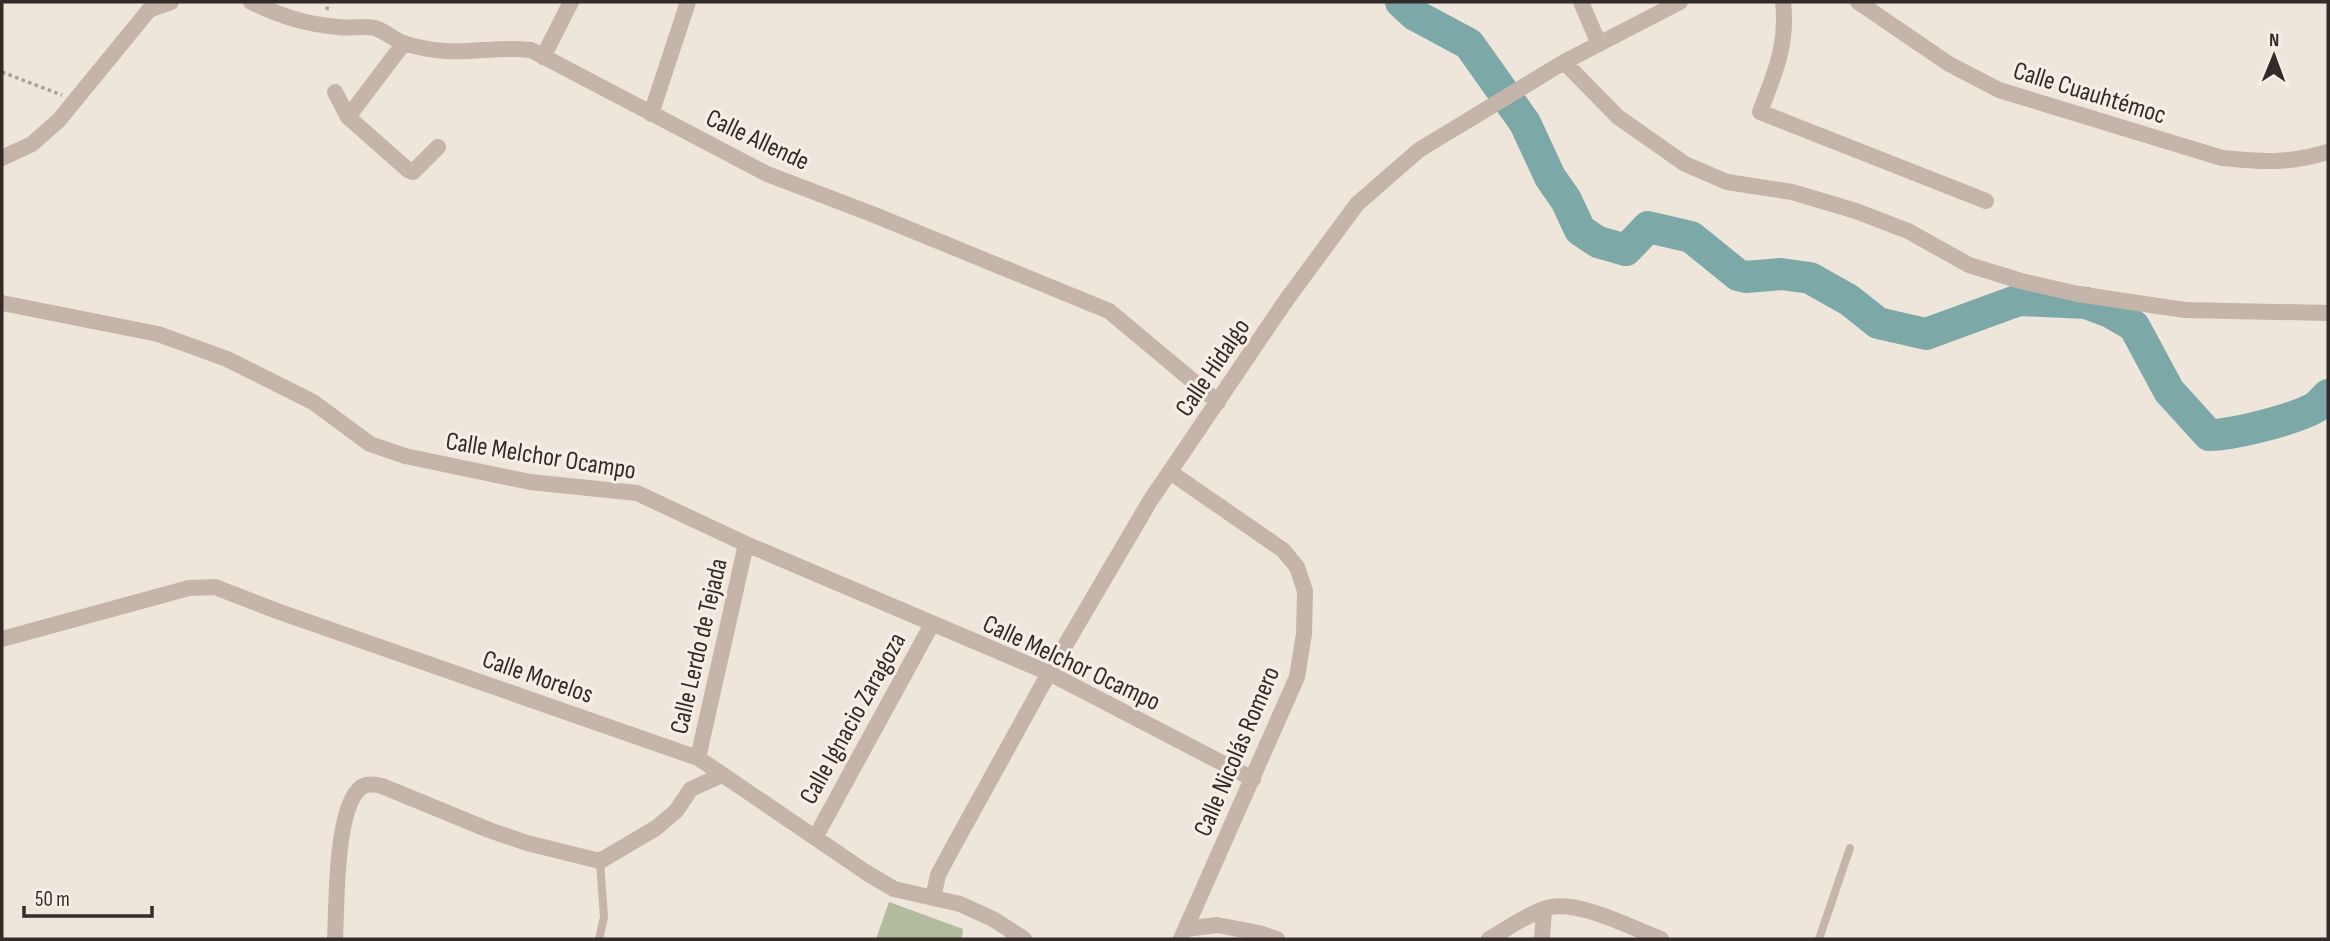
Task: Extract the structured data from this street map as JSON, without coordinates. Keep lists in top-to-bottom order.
{
  "streets": {
    "street": [
      "Calle Cuauhtémoc",
      "Calle Allende",
      "Calle Hidalgo",
      "Calle Melchor Ocampo",
      "Calle Lerdo de Tejada",
      "Calle Morelos",
      "Calle Ignacio Zaragoza",
      "Calle Nicolás Romero"
    ]
  },
  "crossings": [
    ["Calle Allende", "Calle Hidalgo"],
    ["Calle Hidalgo", "Calle Melchor Ocampo"],
    ["Calle Hidalgo", "Calle Morelos"],
    ["Calle Hidalgo", "Calle Nicolás Romero"],
    ["Calle Melchor Ocampo", "Calle Lerdo de Tejada"],
    ["Calle Melchor Ocampo", "Calle Ignacio Zaragoza"],
    ["Calle Melchor Ocampo", "Calle Nicolás Romero"],
    ["Calle Lerdo de Tejada", "Calle Morelos"],
    ["Calle Morelos", "Calle Ignacio Zaragoza"]
  ],
  "scale_bar": "50 m",
  "north": "top"
}
